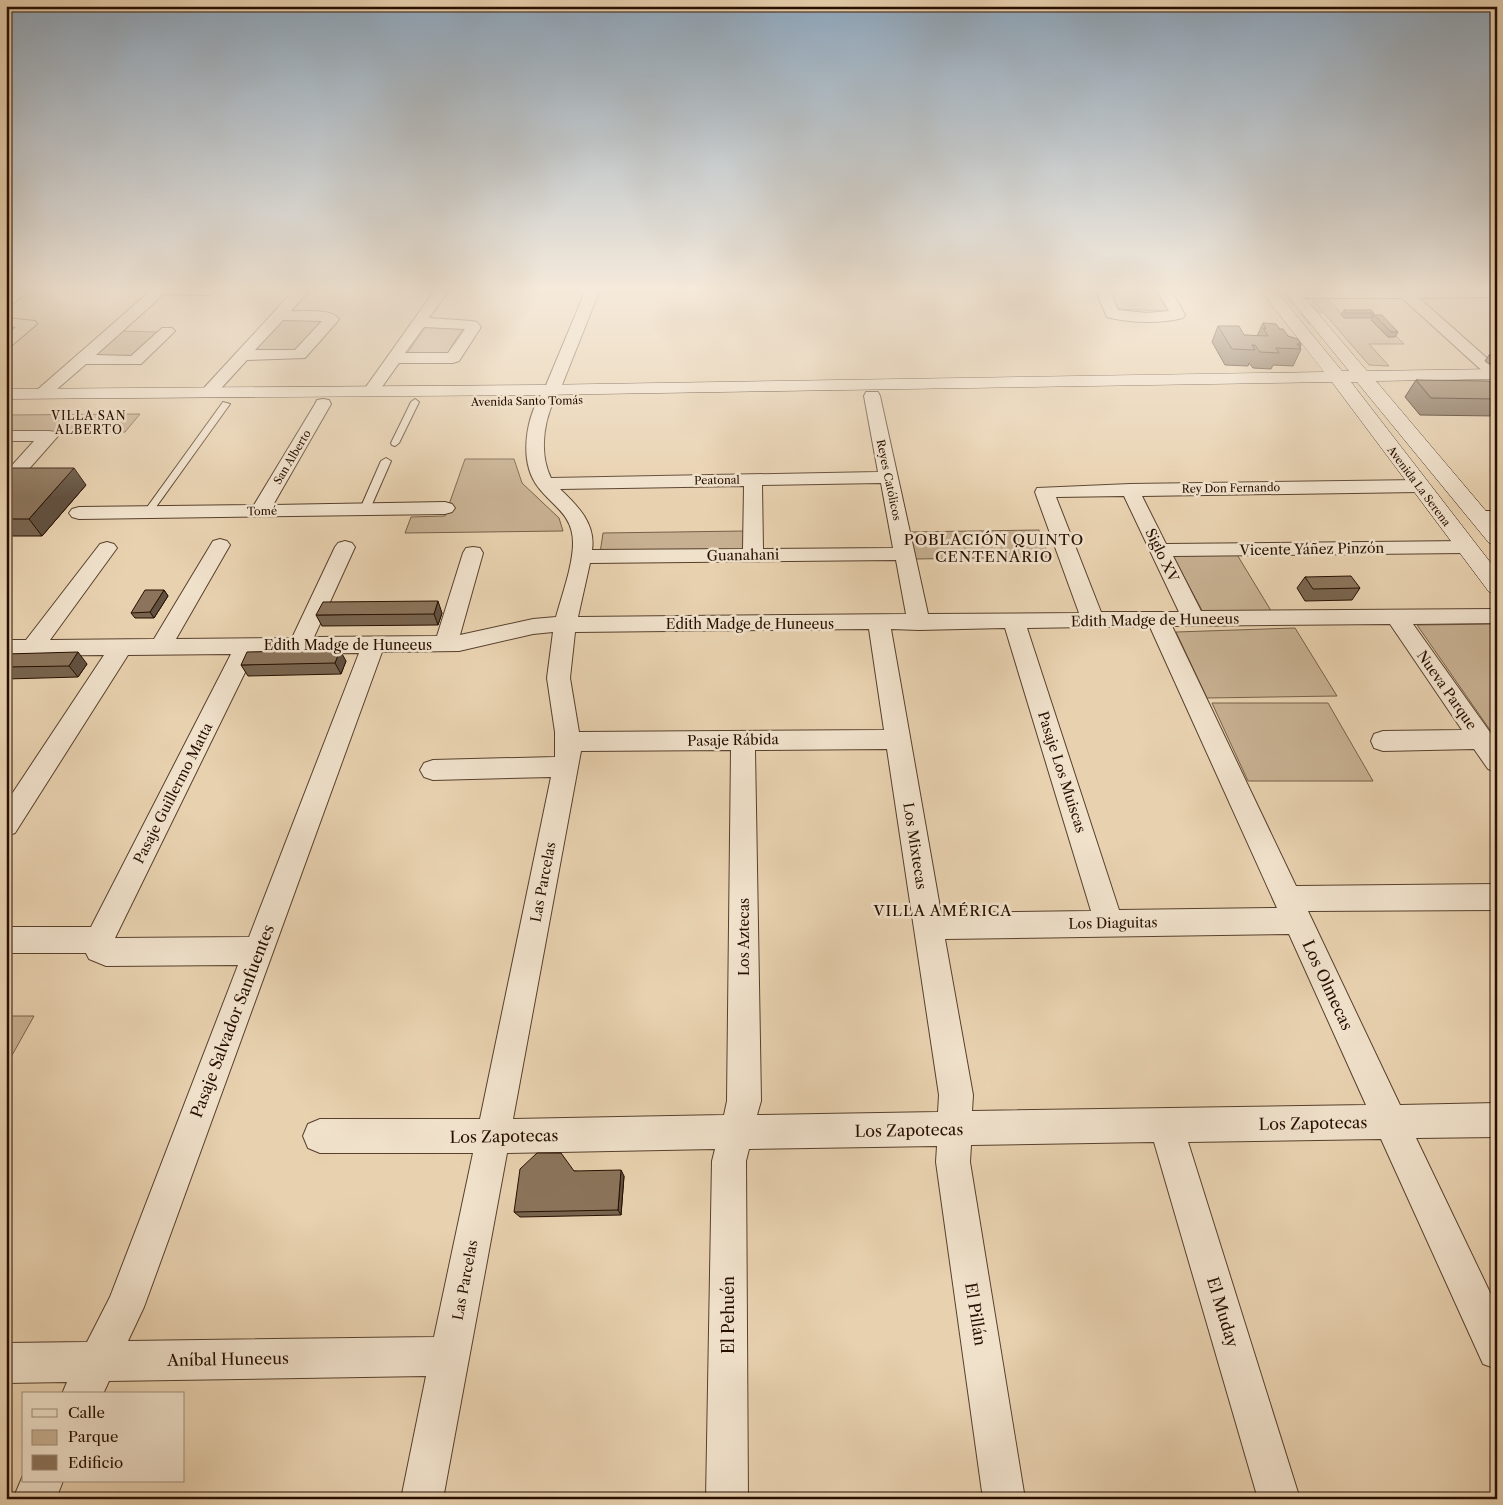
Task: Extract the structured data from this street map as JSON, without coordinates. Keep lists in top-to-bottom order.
{
  "streets": {
    "main road": ["Avenida Santo Tomás", "Avenida La Serena"],
    "street": [
      "San Alberto",
      "Peatonal",
      "Reyes Católicos",
      "Rey Don Fernando",
      "Tomé",
      "Vicente Yáñez Pinzón",
      "Guanahani",
      "Siglo XV",
      "Edith Madge de Huneeus",
      "Nueva Parque",
      "Pasaje Rábida",
      "Pasaje Los Muiscas",
      "Pasaje Guillermo Matta",
      "Los Mixtecas",
      "Las Parcelas",
      "Los Diaguitas",
      "Los Aztecas",
      "Los Olmecas",
      "Pasaje Salvador Sanfuentes",
      "Los Zapotecas",
      "El Muday",
      "El Pillán",
      "El Pehuén",
      "Aníbal Huneeus"
    ]
  },
  "crossings": [
    ["Avenida Santo Tomás", "San Alberto"],
    ["Avenida Santo Tomás", "Reyes Católicos"],
    ["Avenida Santo Tomás", "Avenida La Serena"],
    ["Avenida Santo Tomás", "Las Parcelas"],
    ["San Alberto", "Tomé"],
    ["Peatonal", "Reyes Católicos"],
    ["Peatonal", "Las Parcelas"],
    ["Reyes Católicos", "Guanahani"],
    ["Reyes Católicos", "Edith Madge de Huneeus"],
    ["Avenida La Serena", "Rey Don Fernando"],
    ["Avenida La Serena", "Vicente Yáñez Pinzón"],
    ["Rey Don Fernando", "Siglo XV"],
    ["Rey Don Fernando", "Edith Madge de Huneeus"],
    ["Vicente Yáñez Pinzón", "Siglo XV"],
    ["Guanahani", "Las Parcelas"],
    ["Siglo XV", "Edith Madge de Huneeus"],
    ["Edith Madge de Huneeus", "Nueva Parque"],
    ["Edith Madge de Huneeus", "Pasaje Los Muiscas"],
    ["Edith Madge de Huneeus", "Pasaje Guillermo Matta"],
    ["Edith Madge de Huneeus", "Los Mixtecas"],
    ["Edith Madge de Huneeus", "Las Parcelas"],
    ["Edith Madge de Huneeus", "Los Olmecas"],
    ["Edith Madge de Huneeus", "Pasaje Salvador Sanfuentes"],
    ["Pasaje Rábida", "Los Mixtecas"],
    ["Pasaje Rábida", "Las Parcelas"],
    ["Pasaje Rábida", "Los Aztecas"],
    ["Pasaje Los Muiscas", "Los Diaguitas"],
    ["Los Mixtecas", "Los Diaguitas"],
    ["Los Mixtecas", "Los Zapotecas"],
    ["Los Mixtecas", "El Pillán"],
    ["Las Parcelas", "Los Zapotecas"],
    ["Las Parcelas", "Aníbal Huneeus"],
    ["Los Diaguitas", "Los Olmecas"],
    ["Los Aztecas", "Los Zapotecas"],
    ["Los Aztecas", "El Pehuén"],
    ["Los Olmecas", "Los Zapotecas"],
    ["Pasaje Salvador Sanfuentes", "Aníbal Huneeus"],
    ["Los Zapotecas", "El Muday"],
    ["Los Zapotecas", "El Pillán"],
    ["Los Zapotecas", "El Pehuén"]
  ],
  "districts": ["VILLA SAN ALBERTO", "POBLACIÓN QUINTO CENTENARIO", "VILLA AMÉRICA"],
  "legend": ["Calle", "Parque", "Edificio"]
}
